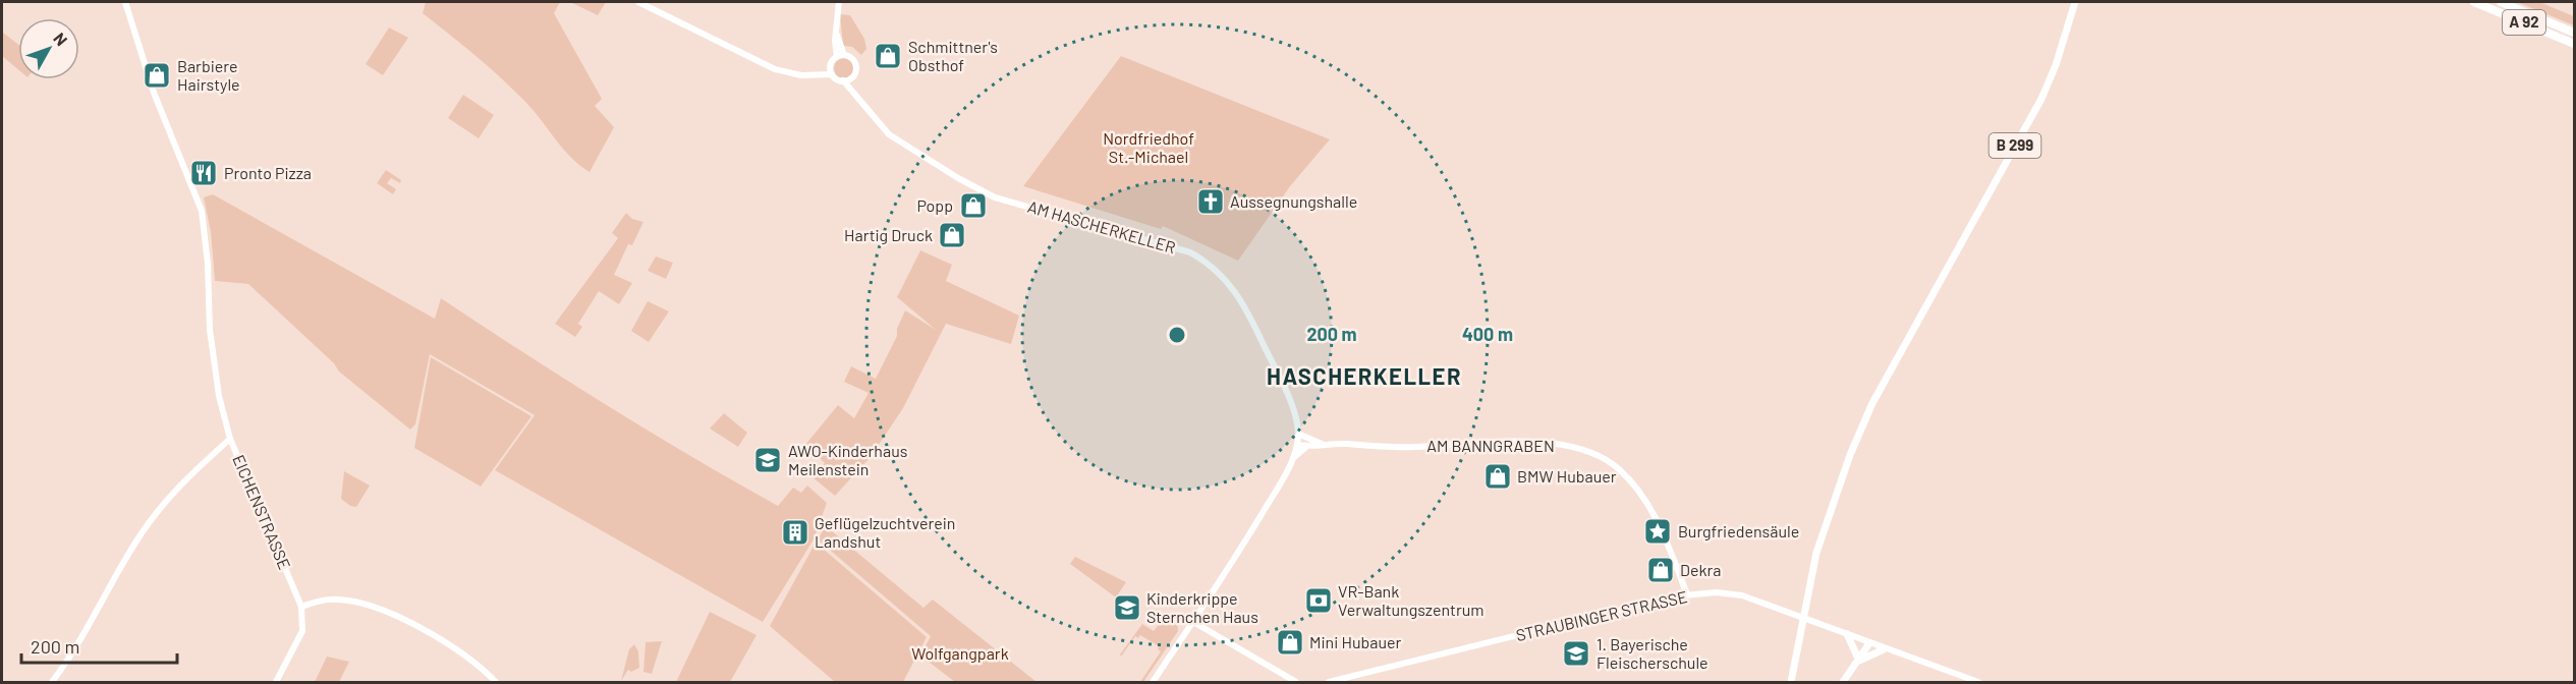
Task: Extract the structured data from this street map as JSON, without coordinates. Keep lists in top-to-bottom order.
{
  "streets": {
    "highway": ["A 92"],
    "main road": [
      "B 299",
      "AM HASCHERKELLER",
      "AM BANNGRABEN",
      "EICHENSTRASSE",
      "STRAUBINGER STRASSE"
    ]
  },
  "crossings": [
    ["AM HASCHERKELLER", "AM BANNGRABEN"],
    ["AM BANNGRABEN", "STRAUBINGER STRASSE"]
  ],
  "districts": ["HASCHERKELLER"],
  "parks": ["Nordfriedhof St.-Michael", "Wolfgangpark"],
  "places": {
    "shop": [
      "Schmittner's Obsthof",
      "Barbiere Hairstyle",
      "Popp",
      "Hartig Druck",
      "BMW Hubauer",
      "Dekra",
      "Mini Hubauer"
    ],
    "restaurant": ["Pronto Pizza"],
    "church": ["Aussegnungshalle"],
    "school or university": ["AWO-Kinderhaus Meilenstein", "Kinderkrippe Sternchen Haus", "1. Bayerische Fleischerschule"],
    "place": ["Burgfriedensäule"],
    "building": ["Geflügelzuchtverein Landshut"],
    "bank": ["VR-Bank Verwaltungszentrum"]
  },
  "scale_bar": "200 m",
  "north": "top right",
  "rings": ["200 m", "400 m"]
}
